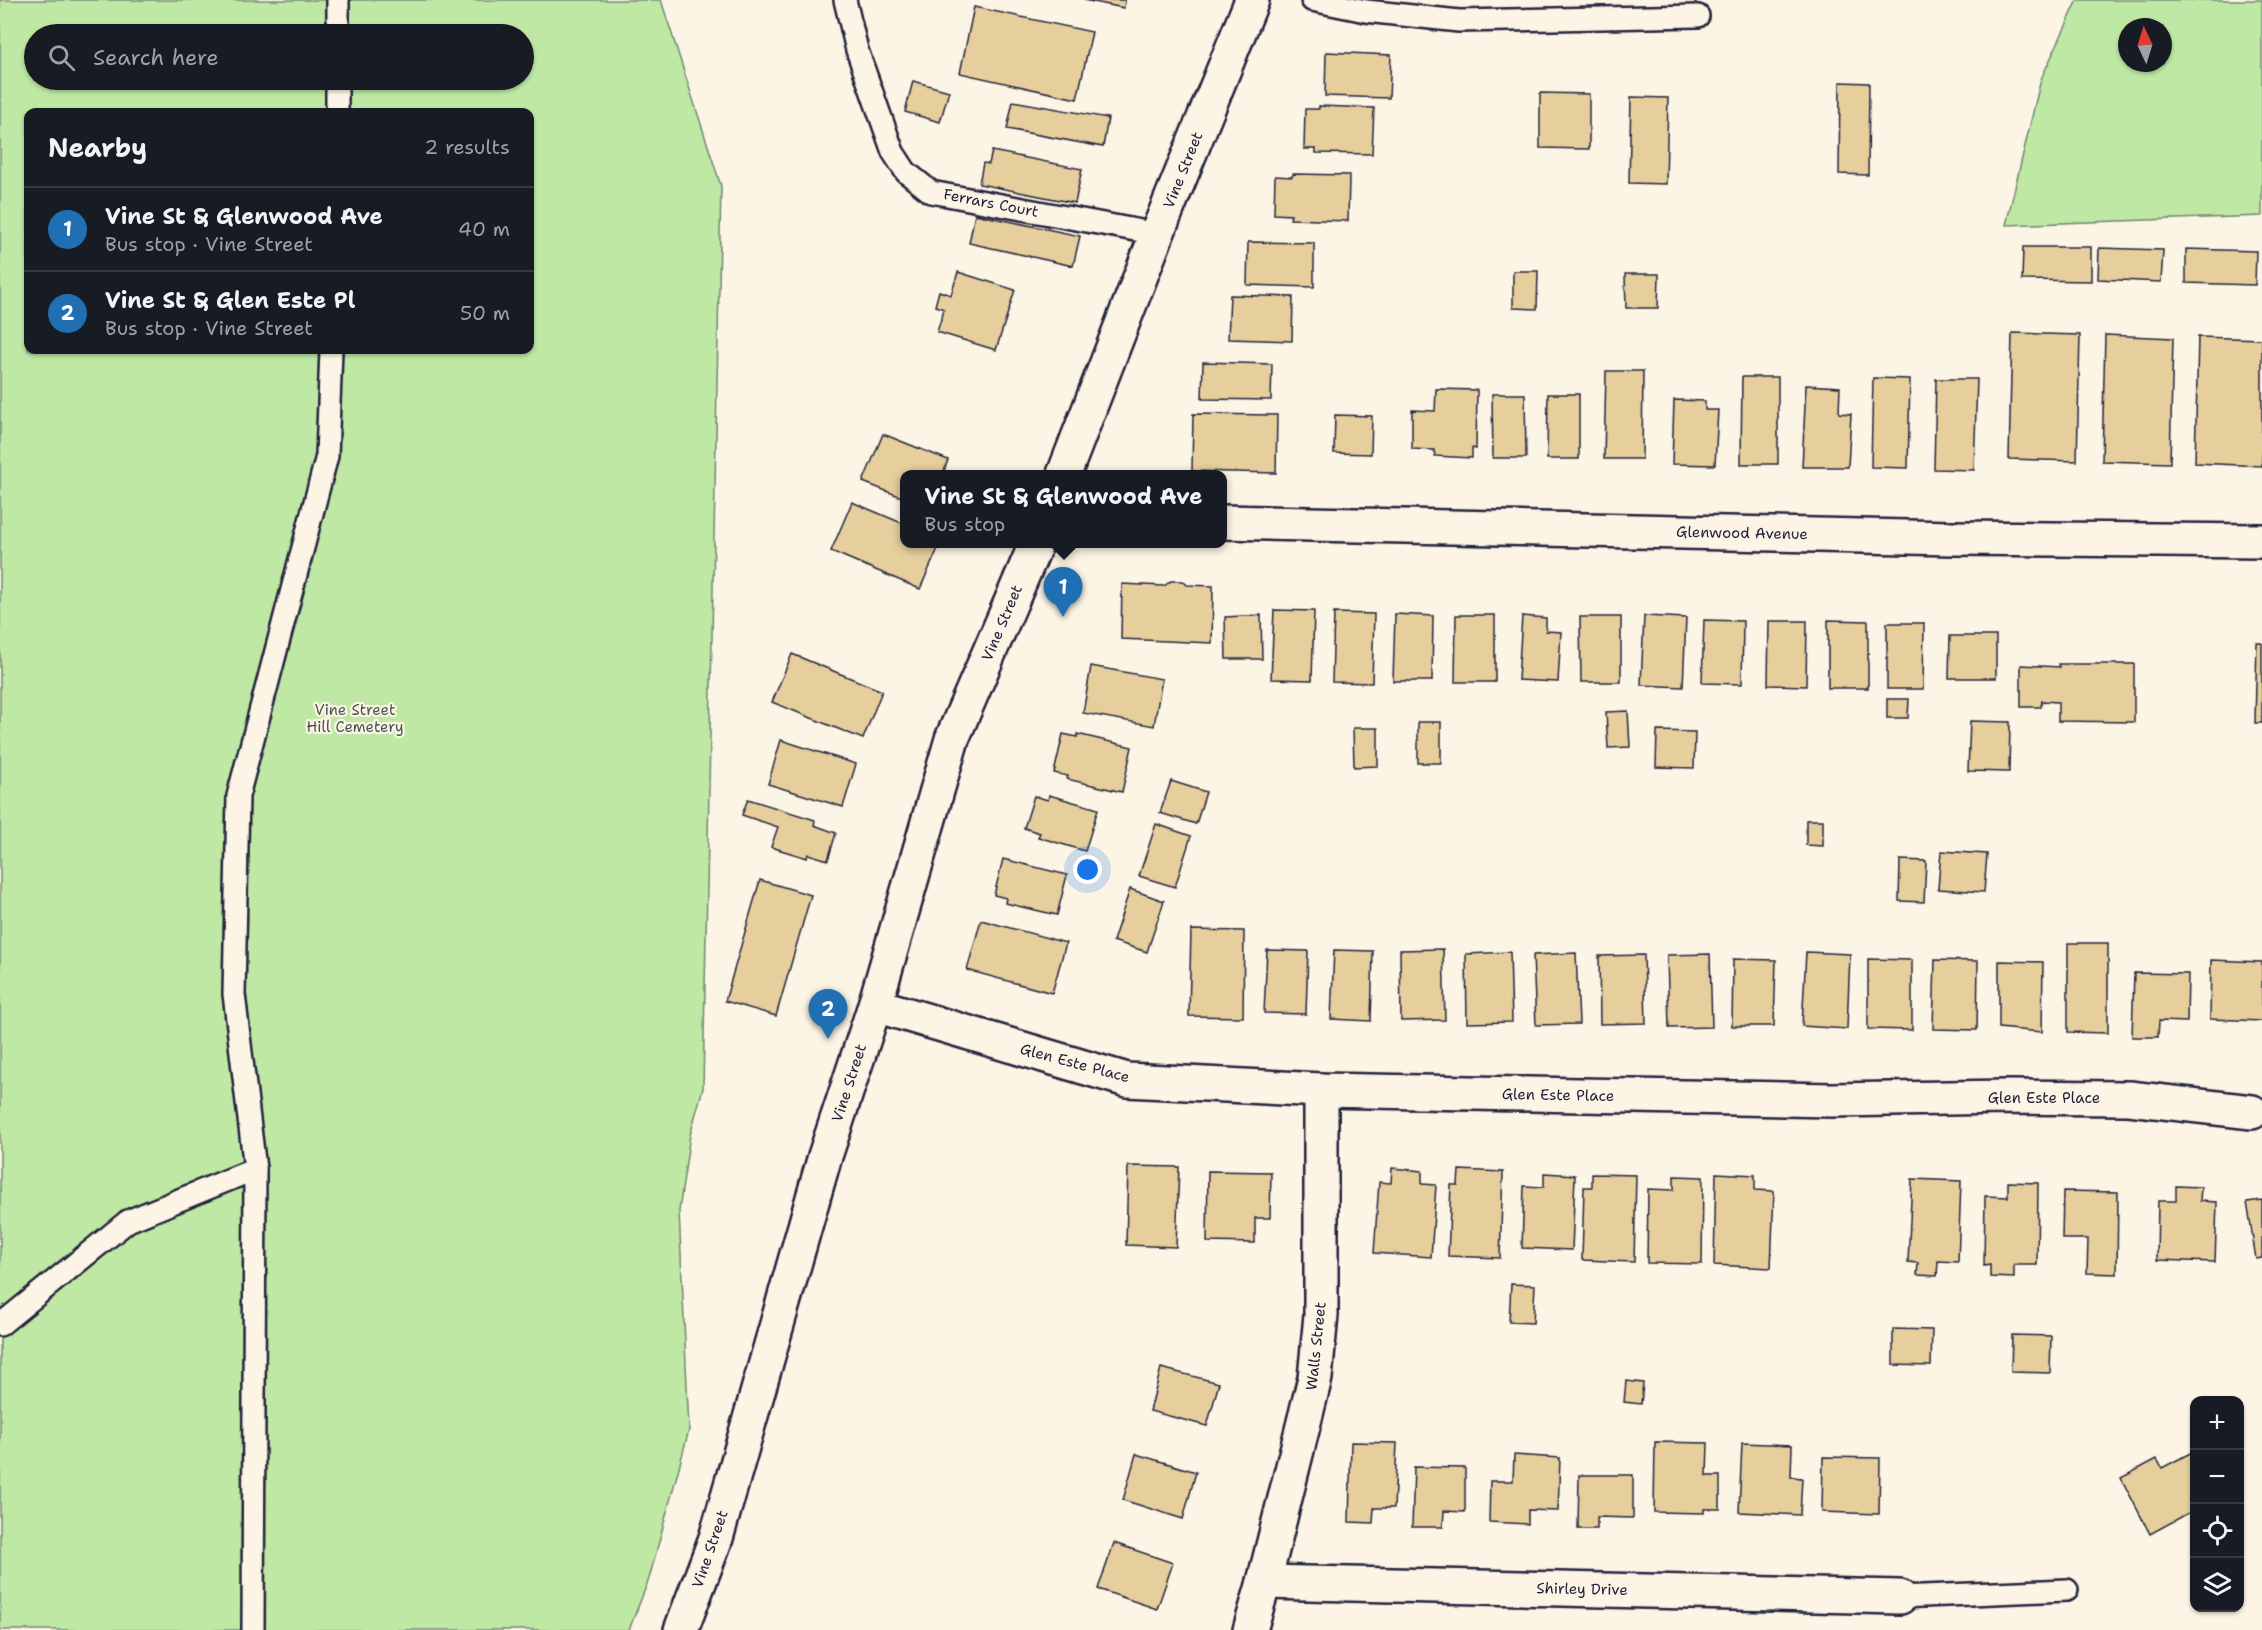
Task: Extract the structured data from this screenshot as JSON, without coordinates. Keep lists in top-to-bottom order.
{
  "streets": {
    "street": [
      "Vine Street",
      "Glenwood Avenue",
      "Glen Este Place",
      "Walls Street",
      "Shirley Drive"
    ],
    "lane": ["Ferrars Court"]
  },
  "crossings": [
    ["Vine Street", "Ferrars Court"],
    ["Vine Street", "Glen Este Place"],
    ["Glen Este Place", "Walls Street"],
    ["Walls Street", "Shirley Drive"]
  ],
  "parks": ["Vine Street Hill Cemetery"],
  "north": "top",
  "page": {
    "search": "Search here",
    "heading": ["Nearby", "2 results"],
    "list": [
      {
        "mark": "1",
        "name": "Vine St & Glenwood Ave",
        "note": "Bus stop · Vine Street",
        "value": "40 m"
      },
      {
        "mark": "2",
        "name": "Vine St & Glen Este Pl",
        "note": "Bus stop · Vine Street",
        "value": "50 m"
      }
    ],
    "popup": ["Vine St & Glenwood Ave", "Bus stop"],
    "pins": ["1", "2"],
    "map_buttons": ["+", "−"]
  }
}
